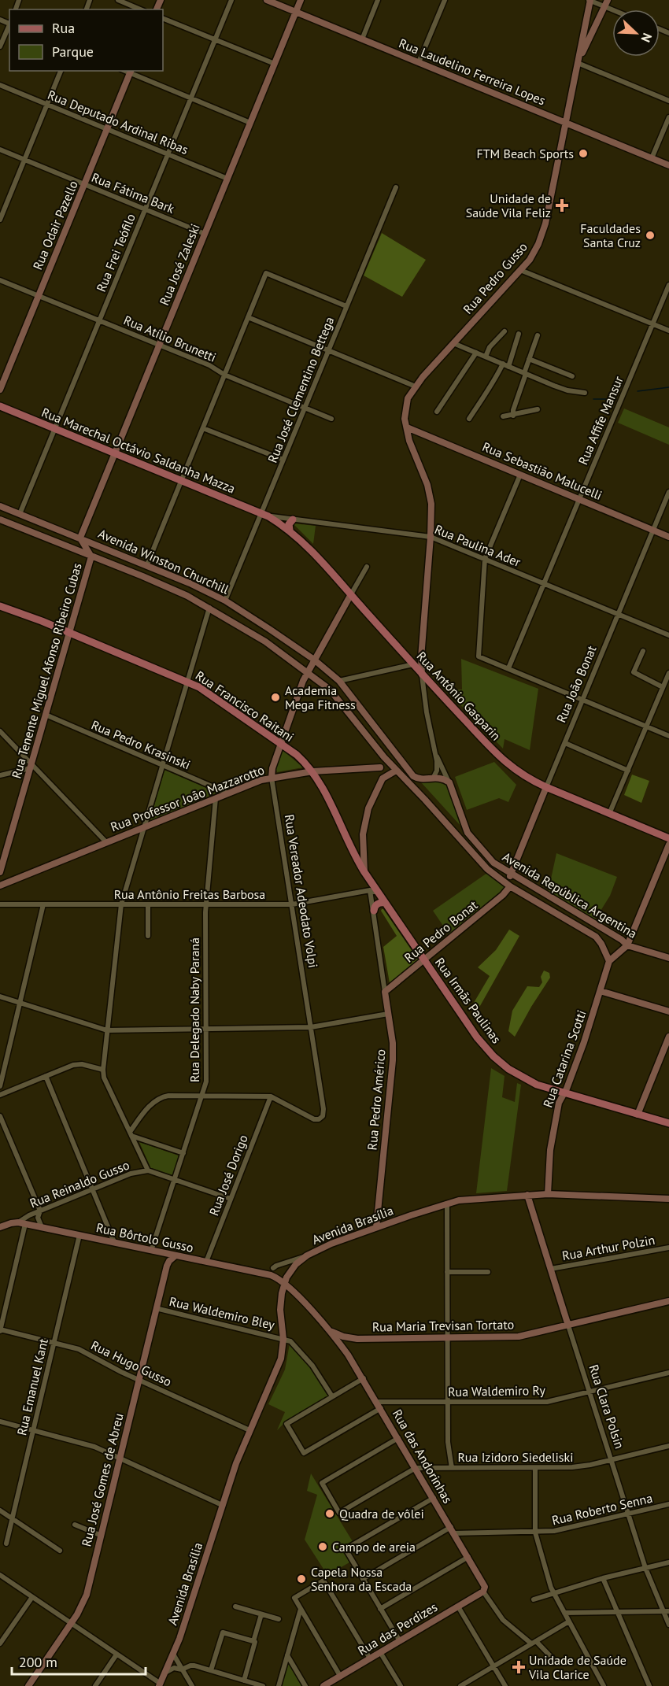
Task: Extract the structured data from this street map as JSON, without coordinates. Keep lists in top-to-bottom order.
{
  "streets": {
    "main road": [
      "Rua Marechal Octávio Saldanha Mazza",
      "Rua Antônio Gasparin",
      "Rua Francisco Raitani",
      "Rua Irmãs Paulinas"
    ],
    "street": [
      "Rua Laudelino Ferreira Lopes",
      "Rua Deputado Ardinal Ribas",
      "Rua Fátima Bark",
      "Rua Odair Pazello",
      "Rua Frei Teófilo",
      "Rua José Zaleski",
      "Rua Pedro Gusso",
      "Rua Atílio Brunetti",
      "Rua José Clementino Bettega",
      "Rua Affife Mansur",
      "Rua Sebastião Malucelli",
      "Rua Paulina Ader",
      "Avenida Winston Churchill",
      "Rua Tenente Miguel Afonso Ribeiro Cubas",
      "Rua João Bonat",
      "Rua Pedro Krasinski",
      "Rua Professor João Mazzarotto",
      "Rua Vereador Adeodato Volpi",
      "Rua Antônio Freitas Barbosa",
      "Avenida República Argentina",
      "Rua Pedro Bonat",
      "Rua Delegado Naby Paraná",
      "Rua Catarina Scotti",
      "Rua Pedro Américo",
      "Rua José Dorigo",
      "Rua Reinaldo Gusso",
      "Avenida Brasília",
      "Rua Bôrtolo Gusso",
      "Rua Arthur Polzin",
      "Rua Waldemiro Bley",
      "Rua Maria Trevisan Tortato",
      "Rua Hugo Gusso",
      "Rua Emanuel Kant",
      "Rua Waldemiro Ry",
      "Rua Clara Polsin",
      "Rua das Andorinhas",
      "Rua Izidoro Siedeliski",
      "Rua José Gomes de Abreu",
      "Rua Roberto Senna",
      "Rua das Perdizes"
    ]
  },
  "crossings": [
    ["Rua Laudelino Ferreira Lopes", "Rua José Zaleski"],
    ["Rua Laudelino Ferreira Lopes", "Rua Pedro Gusso"],
    ["Rua Deputado Ardinal Ribas", "Rua Odair Pazello"],
    ["Rua Deputado Ardinal Ribas", "Rua Frei Teófilo"],
    ["Rua Deputado Ardinal Ribas", "Rua José Zaleski"],
    ["Rua Fátima Bark", "Rua Odair Pazello"],
    ["Rua Fátima Bark", "Rua Frei Teófilo"],
    ["Rua Fátima Bark", "Rua José Zaleski"],
    ["Rua Odair Pazello", "Rua Atílio Brunetti"],
    ["Rua Frei Teófilo", "Rua Atílio Brunetti"],
    ["Rua Frei Teófilo", "Rua Marechal Octávio Saldanha Mazza"],
    ["Rua Frei Teófilo", "Avenida Winston Churchill"],
    ["Rua José Zaleski", "Rua Atílio Brunetti"],
    ["Rua José Zaleski", "Rua Marechal Octávio Saldanha Mazza"],
    ["Rua José Zaleski", "Avenida Winston Churchill"],
    ["Rua Pedro Gusso", "Rua Sebastião Malucelli"],
    ["Rua Pedro Gusso", "Rua Paulina Ader"],
    ["Rua Pedro Gusso", "Avenida Winston Churchill"],
    ["Rua Pedro Gusso", "Rua Antônio Gasparin"],
    ["Rua Pedro Gusso", "Avenida República Argentina"],
    ["Rua Atílio Brunetti", "Rua José Clementino Bettega"],
    ["Rua José Clementino Bettega", "Rua Marechal Octávio Saldanha Mazza"],
    ["Rua José Clementino Bettega", "Rua Paulina Ader"],
    ["Rua José Clementino Bettega", "Avenida Winston Churchill"],
    ["Rua José Clementino Bettega", "Rua Antônio Gasparin"],
    ["Rua Affife Mansur", "Rua Sebastião Malucelli"],
    ["Rua Affife Mansur", "Rua Paulina Ader"],
    ["Rua Marechal Octávio Saldanha Mazza", "Rua Paulina Ader"],
    ["Rua Marechal Octávio Saldanha Mazza", "Rua Antônio Gasparin"],
    ["Rua Sebastião Malucelli", "Rua João Bonat"],
    ["Rua Paulina Ader", "Rua João Bonat"],
    ["Rua Paulina Ader", "Rua Antônio Gasparin"],
    ["Avenida Winston Churchill", "Rua Tenente Miguel Afonso Ribeiro Cubas"],
    ["Avenida Winston Churchill", "Rua Vereador Adeodato Volpi"],
    ["Avenida Winston Churchill", "Avenida República Argentina"],
    ["Rua Tenente Miguel Afonso Ribeiro Cubas", "Rua Francisco Raitani"],
    ["Rua Tenente Miguel Afonso Ribeiro Cubas", "Rua Pedro Krasinski"],
    ["Rua João Bonat", "Rua Antônio Gasparin"],
    ["Rua João Bonat", "Avenida República Argentina"],
    ["Rua João Bonat", "Rua Pedro Bonat"],
    ["Rua Antônio Gasparin", "Rua Vereador Adeodato Volpi"],
    ["Rua Francisco Raitani", "Rua Professor João Mazzarotto"],
    ["Rua Francisco Raitani", "Rua Vereador Adeodato Volpi"],
    ["Rua Francisco Raitani", "Rua Irmãs Paulinas"],
    ["Rua Pedro Krasinski", "Rua Professor João Mazzarotto"],
    ["Rua Professor João Mazzarotto", "Rua Vereador Adeodato Volpi"],
    ["Rua Professor João Mazzarotto", "Rua Delegado Naby Paraná"],
    ["Rua Vereador Adeodato Volpi", "Rua Antônio Freitas Barbosa"],
    ["Rua Vereador Adeodato Volpi", "Rua José Dorigo"],
    ["Rua Antônio Freitas Barbosa", "Rua Irmãs Paulinas"],
    ["Rua Antônio Freitas Barbosa", "Rua Delegado Naby Paraná"],
    ["Rua Antônio Freitas Barbosa", "Rua Pedro Américo"],
    ["Avenida República Argentina", "Rua Pedro Bonat"],
    ["Avenida República Argentina", "Rua Catarina Scotti"],
    ["Rua Pedro Bonat", "Rua Irmãs Paulinas"],
    ["Rua Pedro Bonat", "Rua Pedro Américo"],
    ["Rua Irmãs Paulinas", "Rua Catarina Scotti"],
    ["Rua Delegado Naby Paraná", "Rua Reinaldo Gusso"],
    ["Rua Delegado Naby Paraná", "Rua Bôrtolo Gusso"],
    ["Rua Catarina Scotti", "Avenida Brasília"],
    ["Rua Pedro Américo", "Avenida Brasília"],
    ["Rua José Dorigo", "Rua Reinaldo Gusso"],
    ["Rua José Dorigo", "Rua Bôrtolo Gusso"],
    ["Rua Reinaldo Gusso", "Rua Bôrtolo Gusso"],
    ["Avenida Brasília", "Rua Bôrtolo Gusso"],
    ["Avenida Brasília", "Rua Waldemiro Bley"],
    ["Avenida Brasília", "Rua Hugo Gusso"],
    ["Avenida Brasília", "Rua Clara Polsin"],
    ["Avenida Brasília", "Rua das Andorinhas"],
    ["Rua Bôrtolo Gusso", "Rua Emanuel Kant"],
    ["Rua Bôrtolo Gusso", "Rua das Andorinhas"],
    ["Rua Bôrtolo Gusso", "Rua José Gomes de Abreu"],
    ["Rua Arthur Polzin", "Rua Clara Polsin"],
    ["Rua Waldemiro Bley", "Rua José Gomes de Abreu"],
    ["Rua Maria Trevisan Tortato", "Rua Clara Polsin"],
    ["Rua Maria Trevisan Tortato", "Rua das Andorinhas"],
    ["Rua Hugo Gusso", "Rua Emanuel Kant"],
    ["Rua Hugo Gusso", "Rua José Gomes de Abreu"],
    ["Rua Waldemiro Ry", "Rua Clara Polsin"],
    ["Rua Waldemiro Ry", "Rua das Andorinhas"],
    ["Rua Clara Polsin", "Rua Izidoro Siedeliski"],
    ["Rua Clara Polsin", "Rua Roberto Senna"],
    ["Rua das Andorinhas", "Rua Izidoro Siedeliski"],
    ["Rua das Andorinhas", "Rua Roberto Senna"],
    ["Rua das Andorinhas", "Rua das Perdizes"]
  ],
  "places": {
    "other": [
      "FTM Beach Sports",
      "Faculdades Santa Cruz",
      "Academia Mega Fitness",
      "Quadra de vôlei",
      "Campo de areia",
      "Capela Nossa Senhora da Escada"
    ],
    "health": ["Unidade de Saúde Vila Feliz", "Unidade de Saúde Vila Clarice"]
  },
  "legend": ["Rua", "Parque"],
  "scale_bar": "200 m",
  "north": "bottom right"
}
